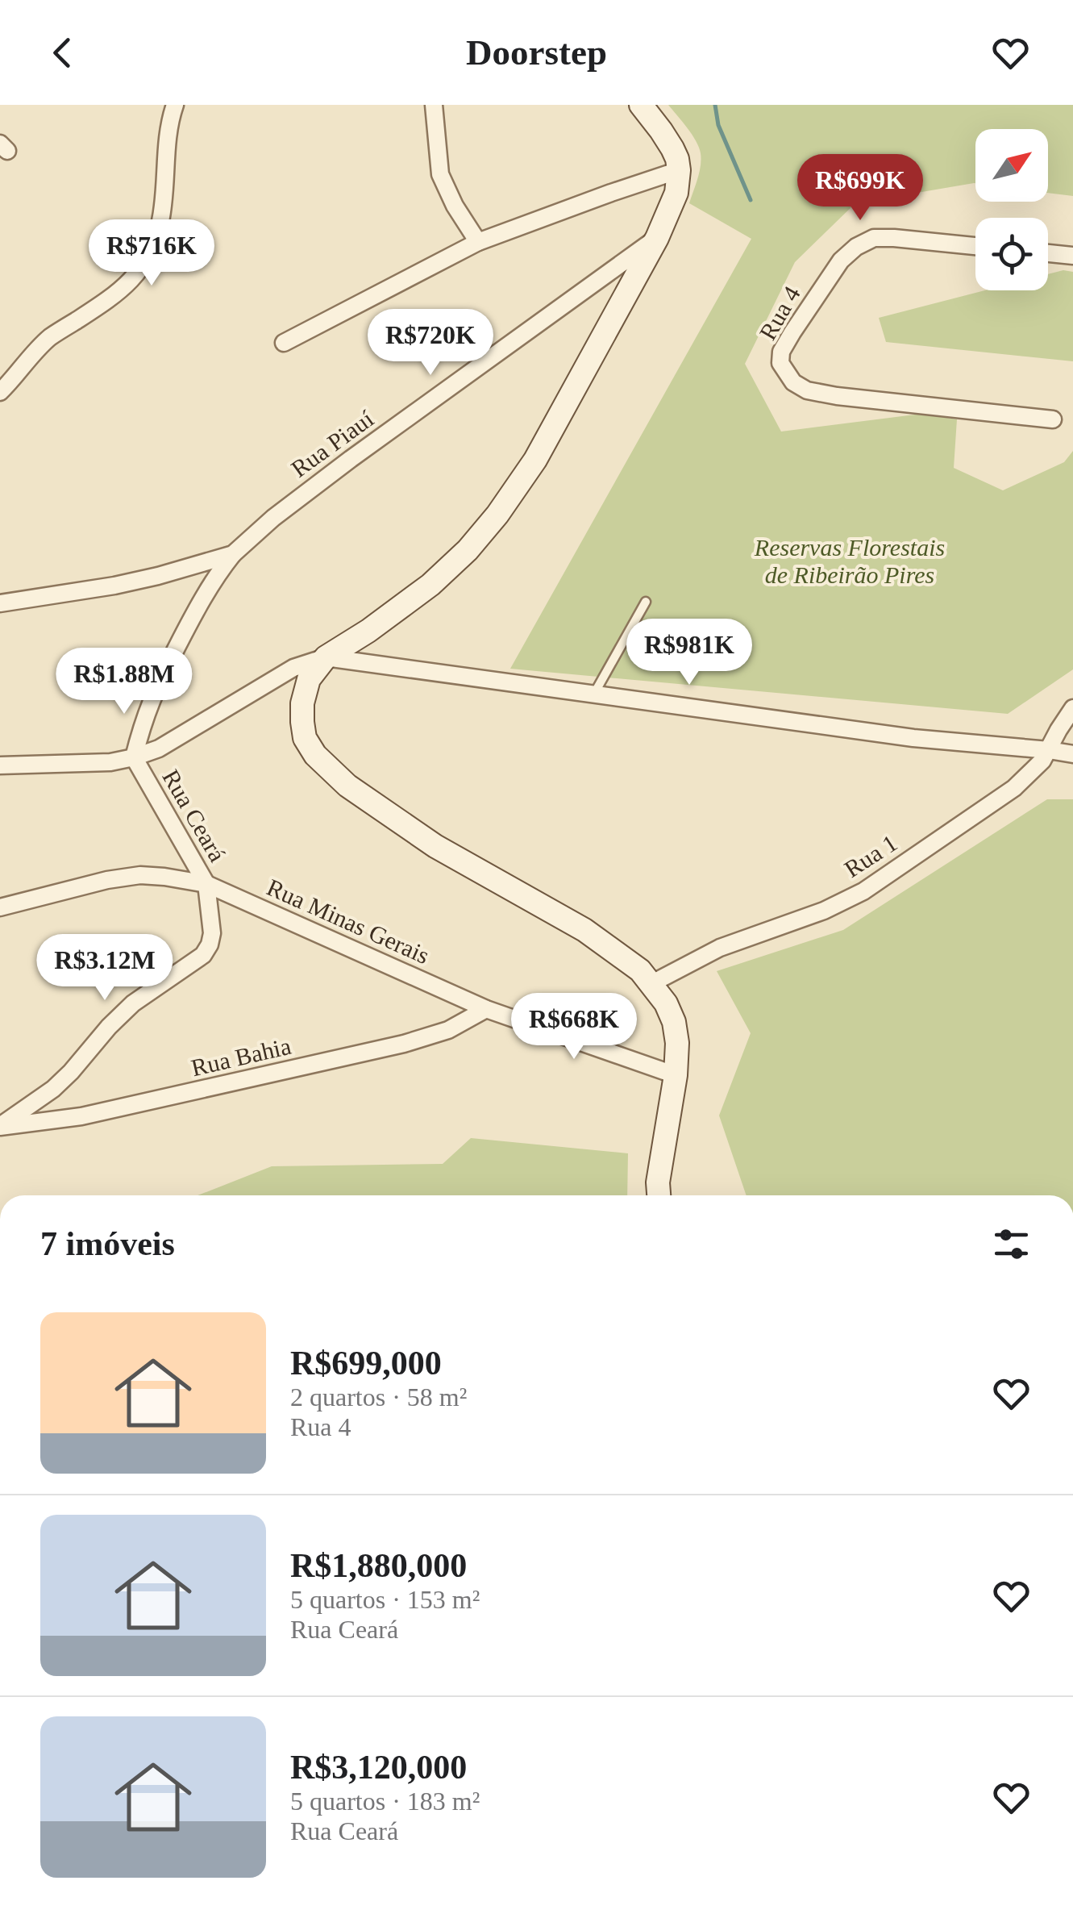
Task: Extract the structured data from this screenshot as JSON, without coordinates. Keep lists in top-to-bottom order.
{
  "streets": {
    "street": [
      "Rua 4",
      "Rua Piauí",
      "Rua Ceará",
      "Rua 1",
      "Rua Minas Gerais",
      "Rua Bahia"
    ]
  },
  "crossings": [
    ["Rua Piauí", "Rua Ceará"],
    ["Rua Ceará", "Rua Minas Gerais"],
    ["Rua Ceará", "Rua Bahia"],
    ["Rua Minas Gerais", "Rua Bahia"]
  ],
  "parks": ["Reservas Florestais de Ribeirão Pires"],
  "north": "top right",
  "page": {
    "header": "Doorstep",
    "price": [
      "R$699K",
      "R$716K",
      "R$720K",
      "R$981K",
      "R$1.88M",
      "R$3.12M",
      "R$668K"
    ],
    "heading": "7 imóveis",
    "list": [
      {
        "name": "R$699,000",
        "note": "2 quartos · 58 m² · Rua 4"
      },
      {
        "name": "R$1,880,000",
        "note": "5 quartos · 153 m² · Rua Ceará"
      },
      {
        "name": "R$3,120,000",
        "note": "5 quartos · 183 m² · Rua Ceará"
      }
    ]
  }
}
